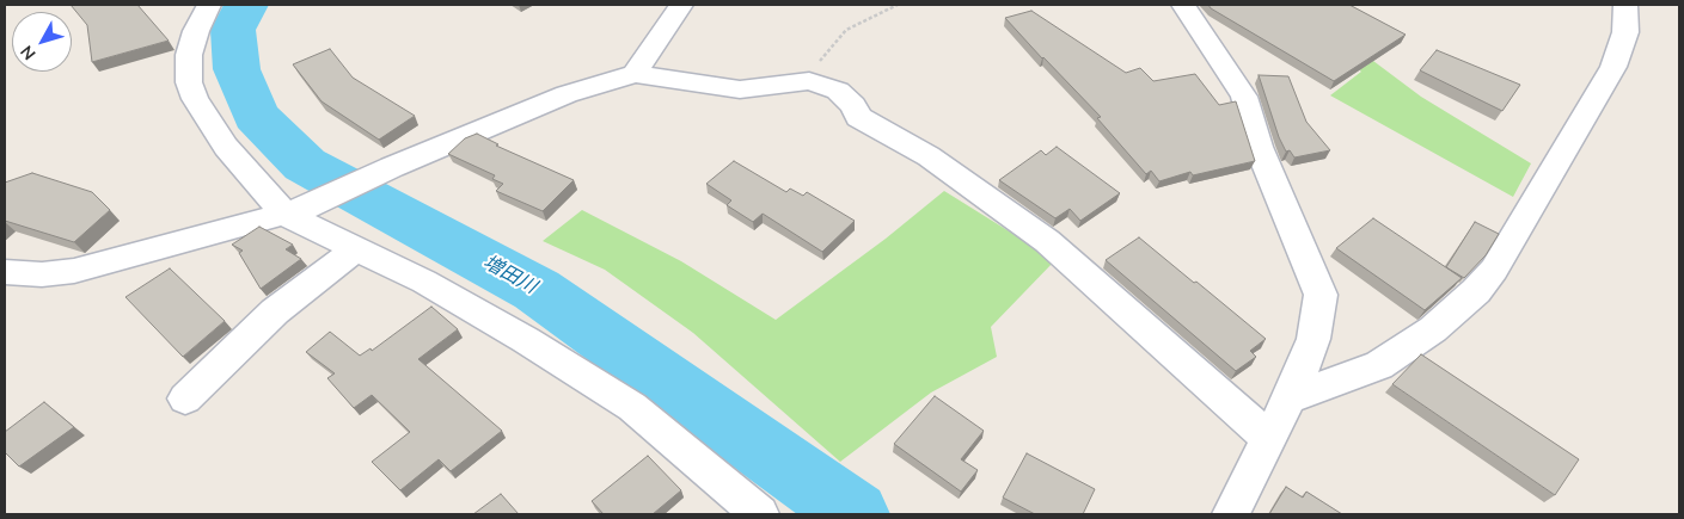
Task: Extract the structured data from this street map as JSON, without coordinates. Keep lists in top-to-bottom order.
{
  "water": ["増田川"],
  "north": "bottom left"
}
